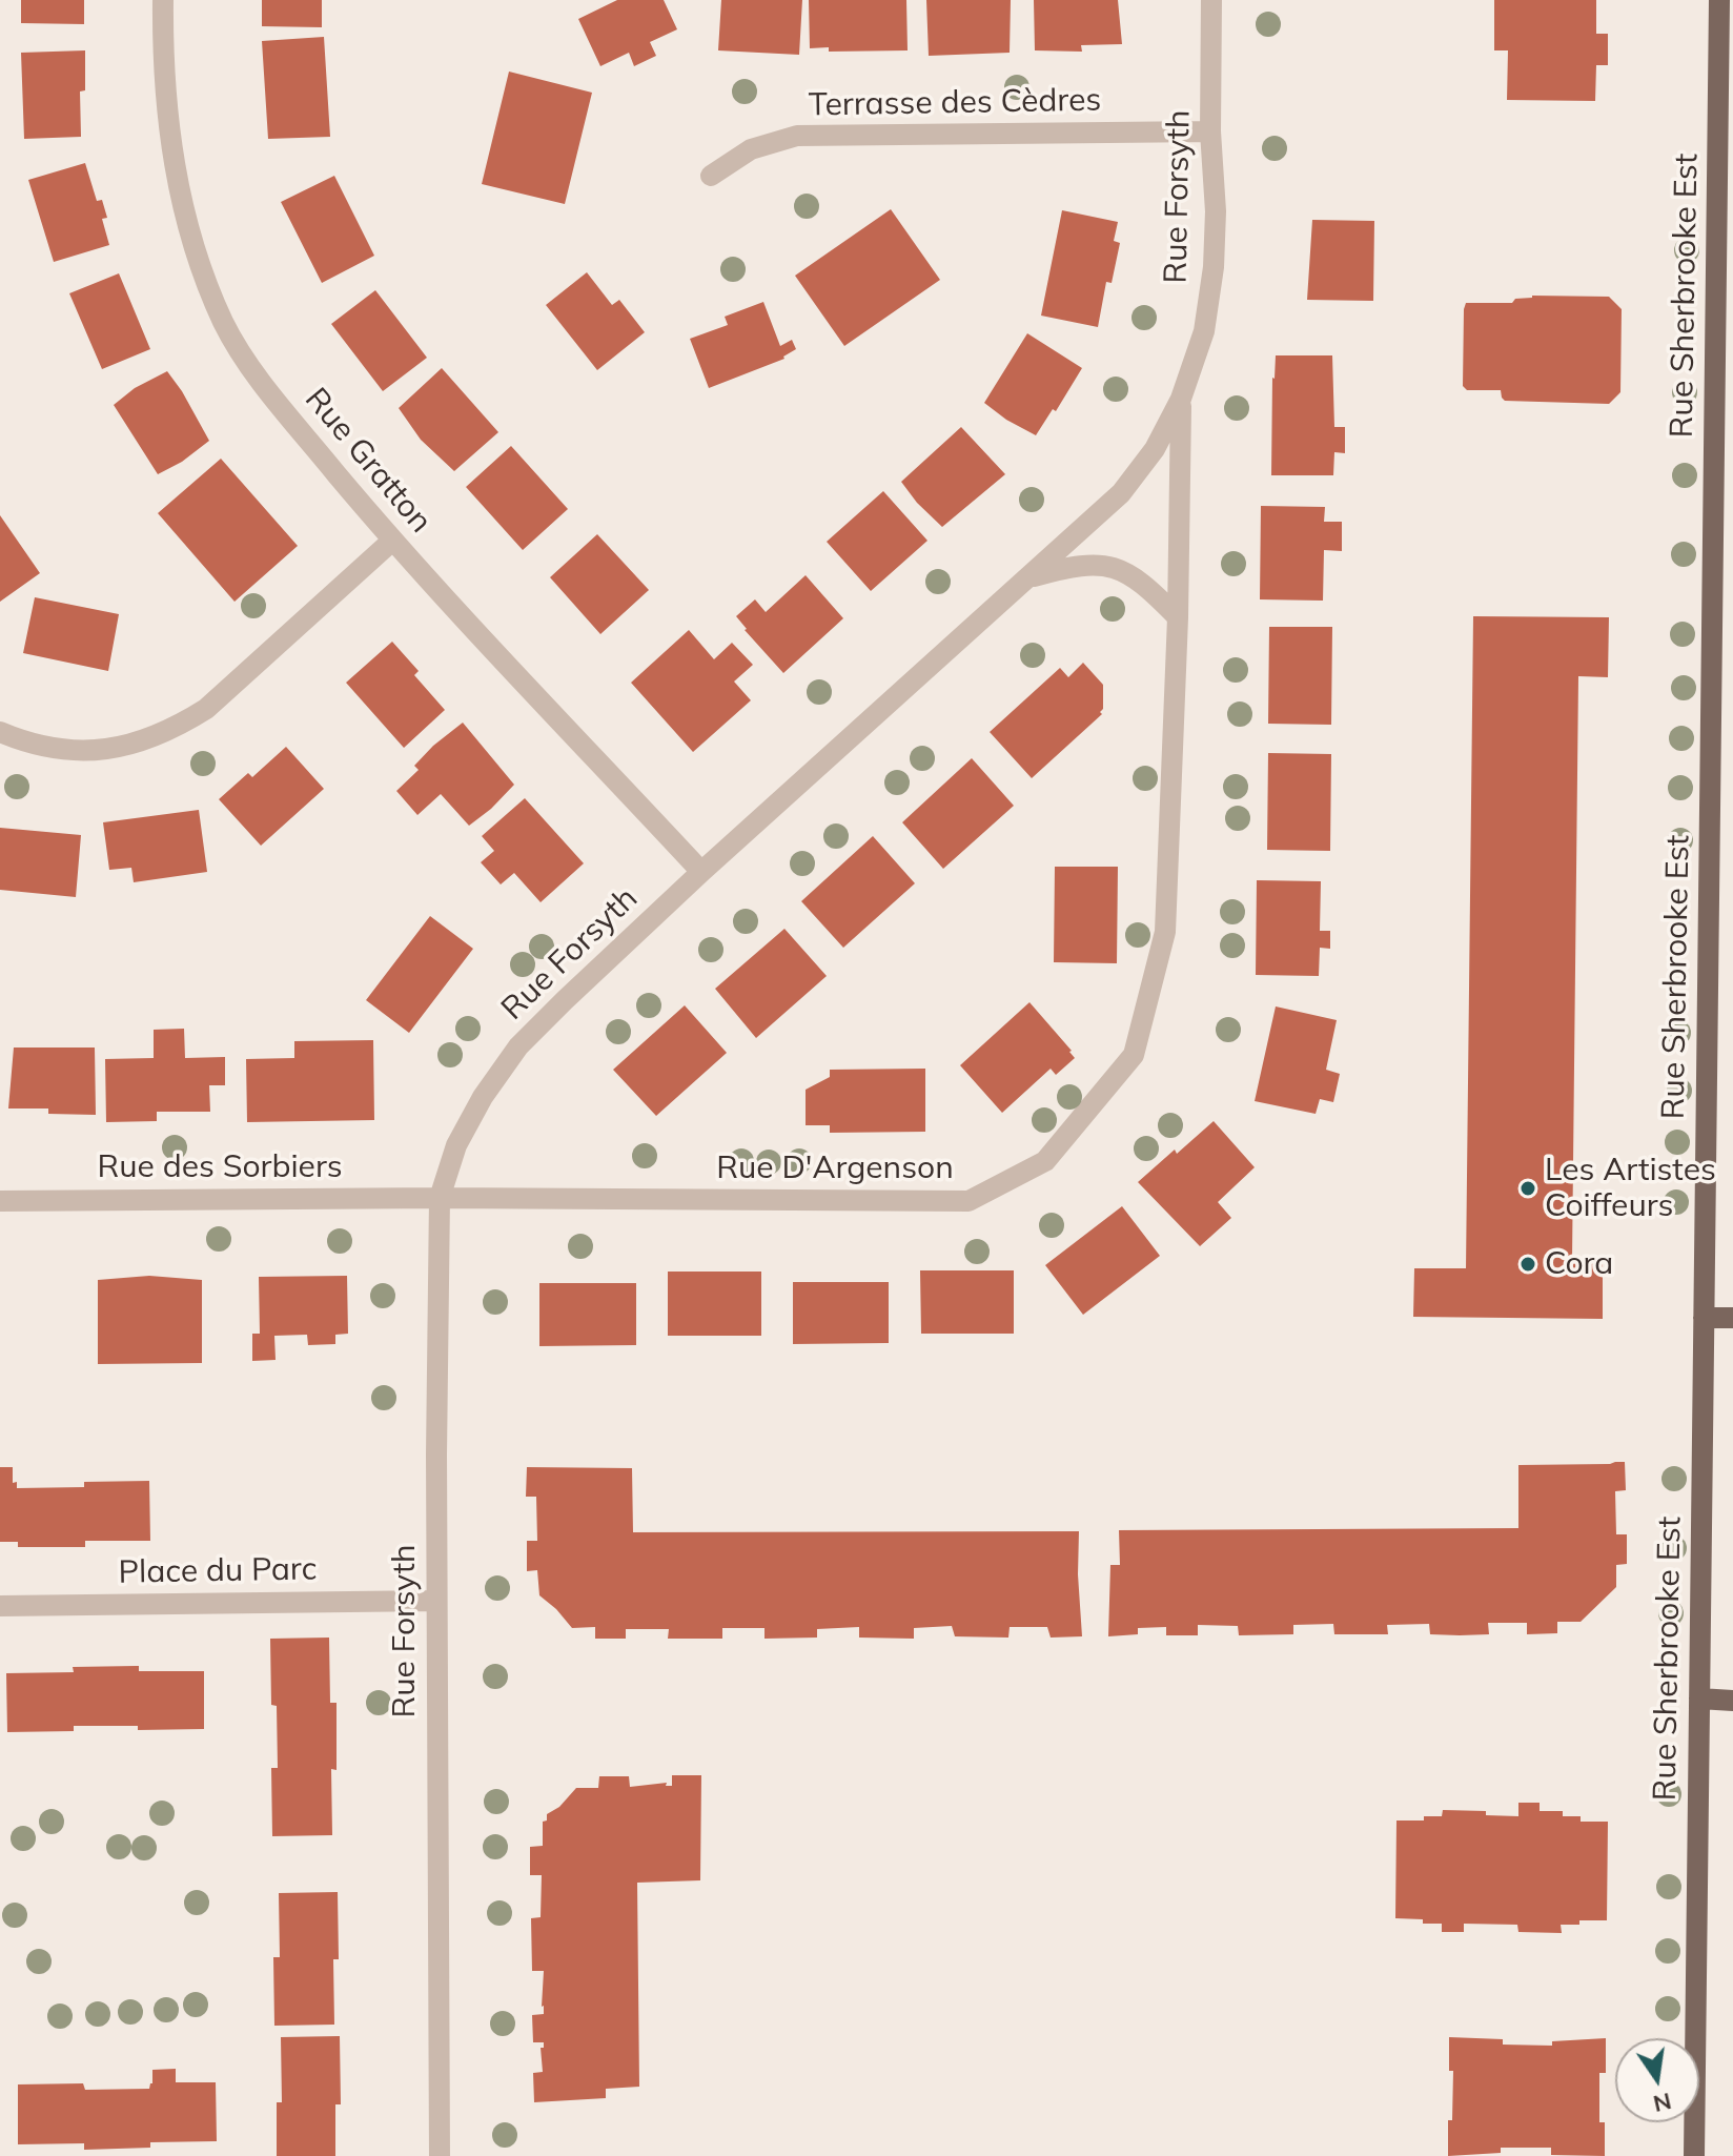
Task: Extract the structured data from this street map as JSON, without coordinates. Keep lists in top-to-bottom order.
{
  "streets": {
    "main road": ["Rue Sherbrooke Est"],
    "street": [
      "Terrasse des Cèdres",
      "Rue Forsyth",
      "Rue Gratton",
      "Rue des Sorbiers",
      "Rue D'Argenson",
      "Place du Parc"
    ]
  },
  "crossings": [
    ["Terrasse des Cèdres", "Rue Forsyth"],
    ["Rue Forsyth", "Rue Gratton"],
    ["Rue Forsyth", "Rue des Sorbiers"],
    ["Rue Forsyth", "Rue D'Argenson"],
    ["Rue Forsyth", "Place du Parc"],
    ["Rue des Sorbiers", "Rue D'Argenson"]
  ],
  "places": ["Les Artistes Coiffeurs", "Cora"],
  "north": "bottom"
}
